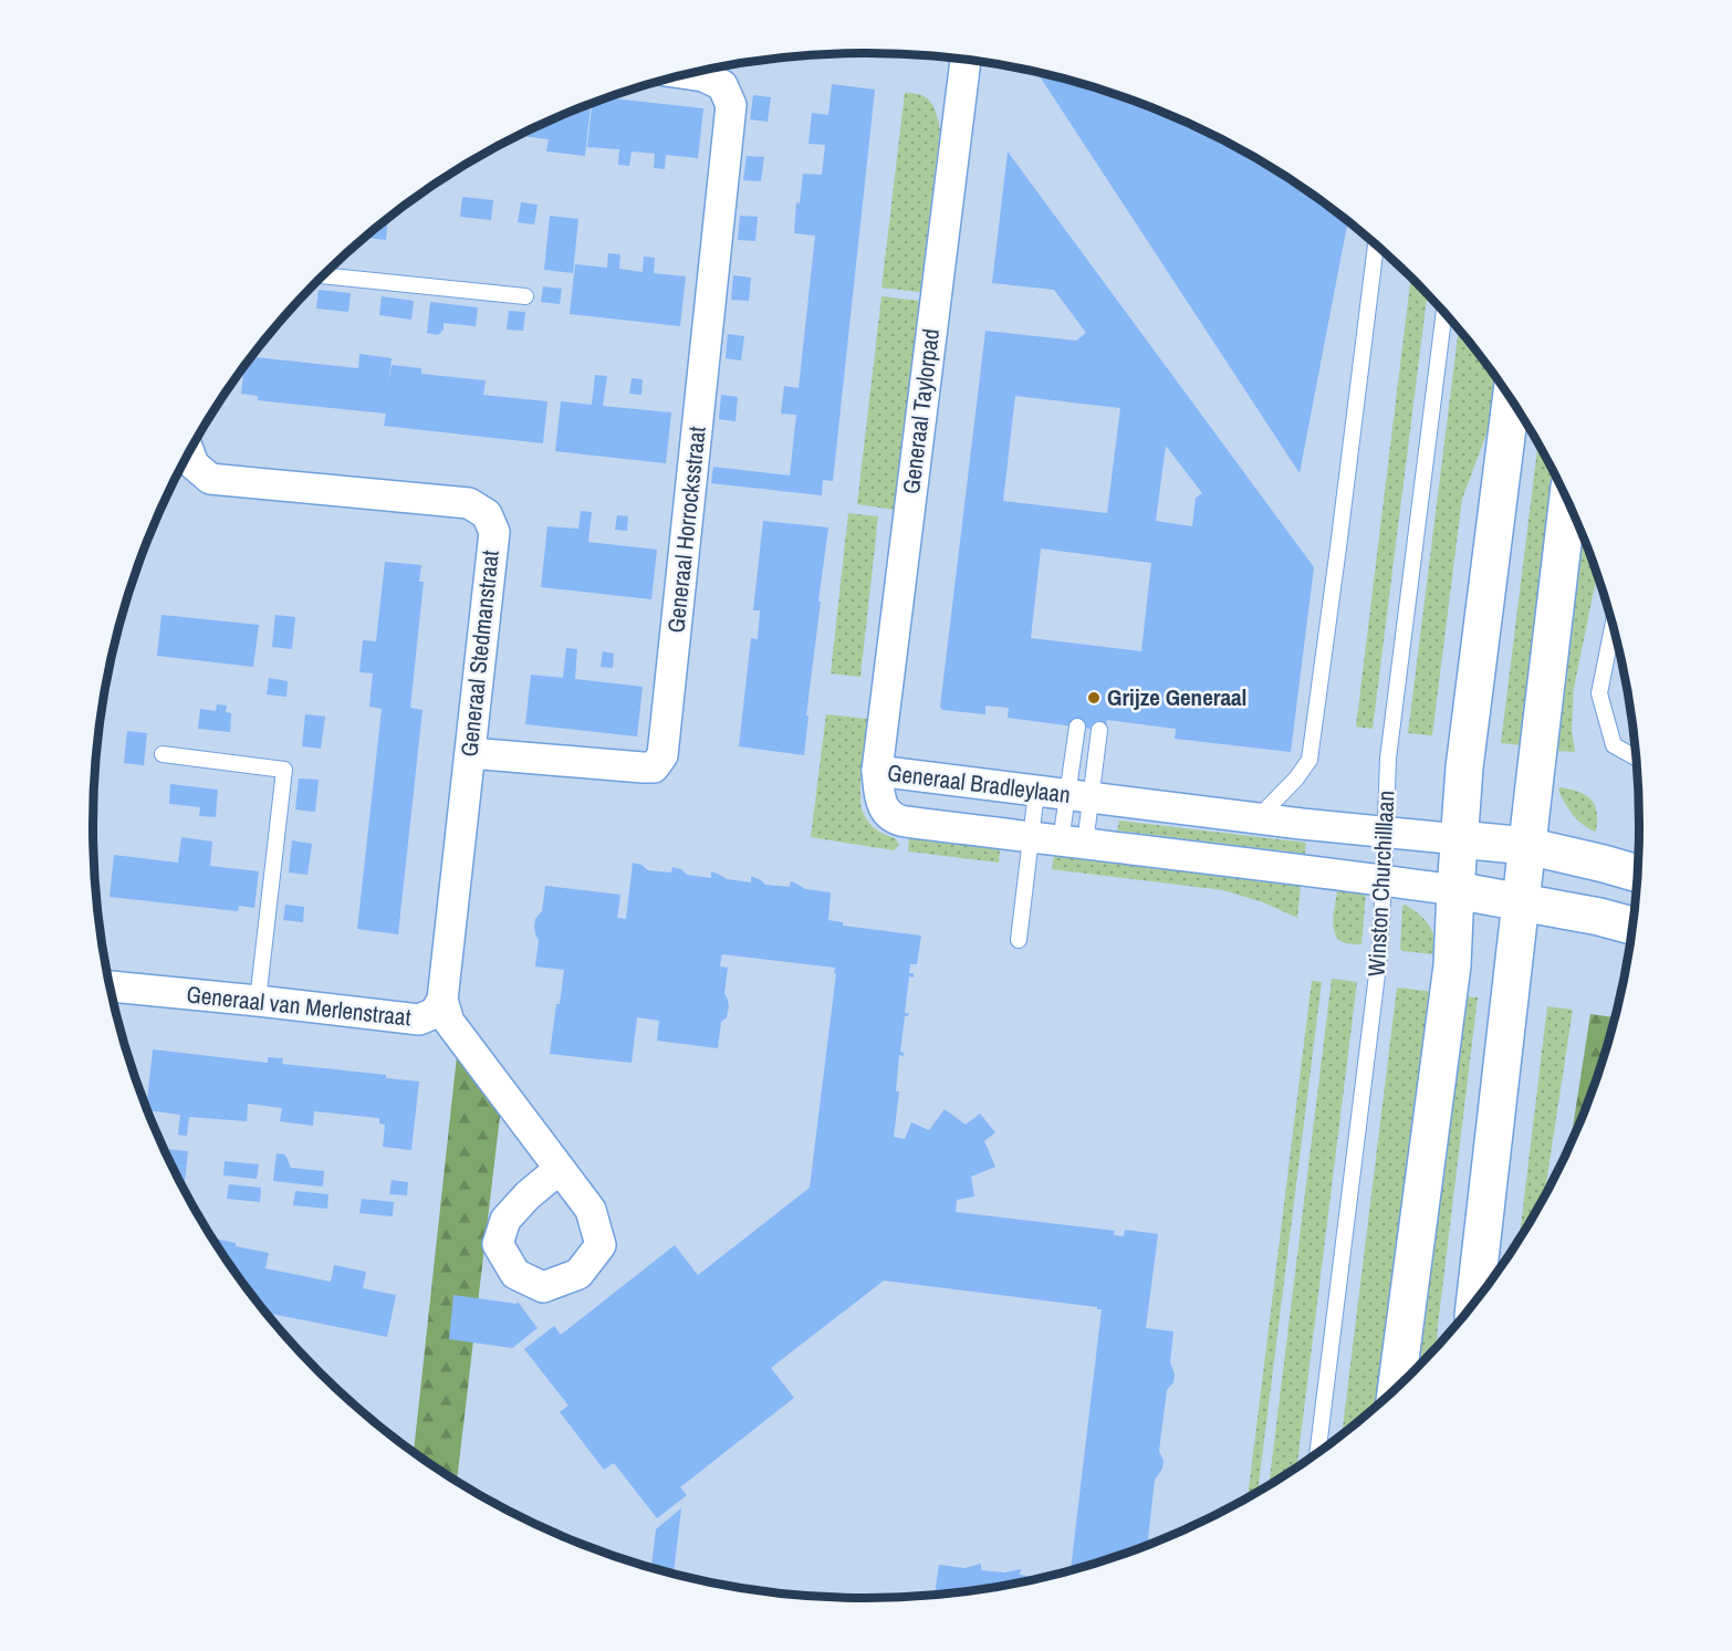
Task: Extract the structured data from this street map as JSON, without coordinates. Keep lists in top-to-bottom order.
{
  "streets": {
    "street": [
      "Generaal Taylorpad",
      "Generaal Horrocksstraat",
      "Generaal Stedmanstraat",
      "Generaal Bradleylaan",
      "Generaal van Merlenstraat"
    ],
    "lane": ["Winston Churchilllaan"]
  },
  "crossings": [
    ["Generaal Taylorpad", "Generaal Bradleylaan"],
    ["Generaal Horrocksstraat", "Generaal Stedmanstraat"],
    ["Generaal Stedmanstraat", "Generaal van Merlenstraat"],
    ["Generaal Bradleylaan", "Winston Churchilllaan"]
  ],
  "places": ["Grijze Generaal"]
}
